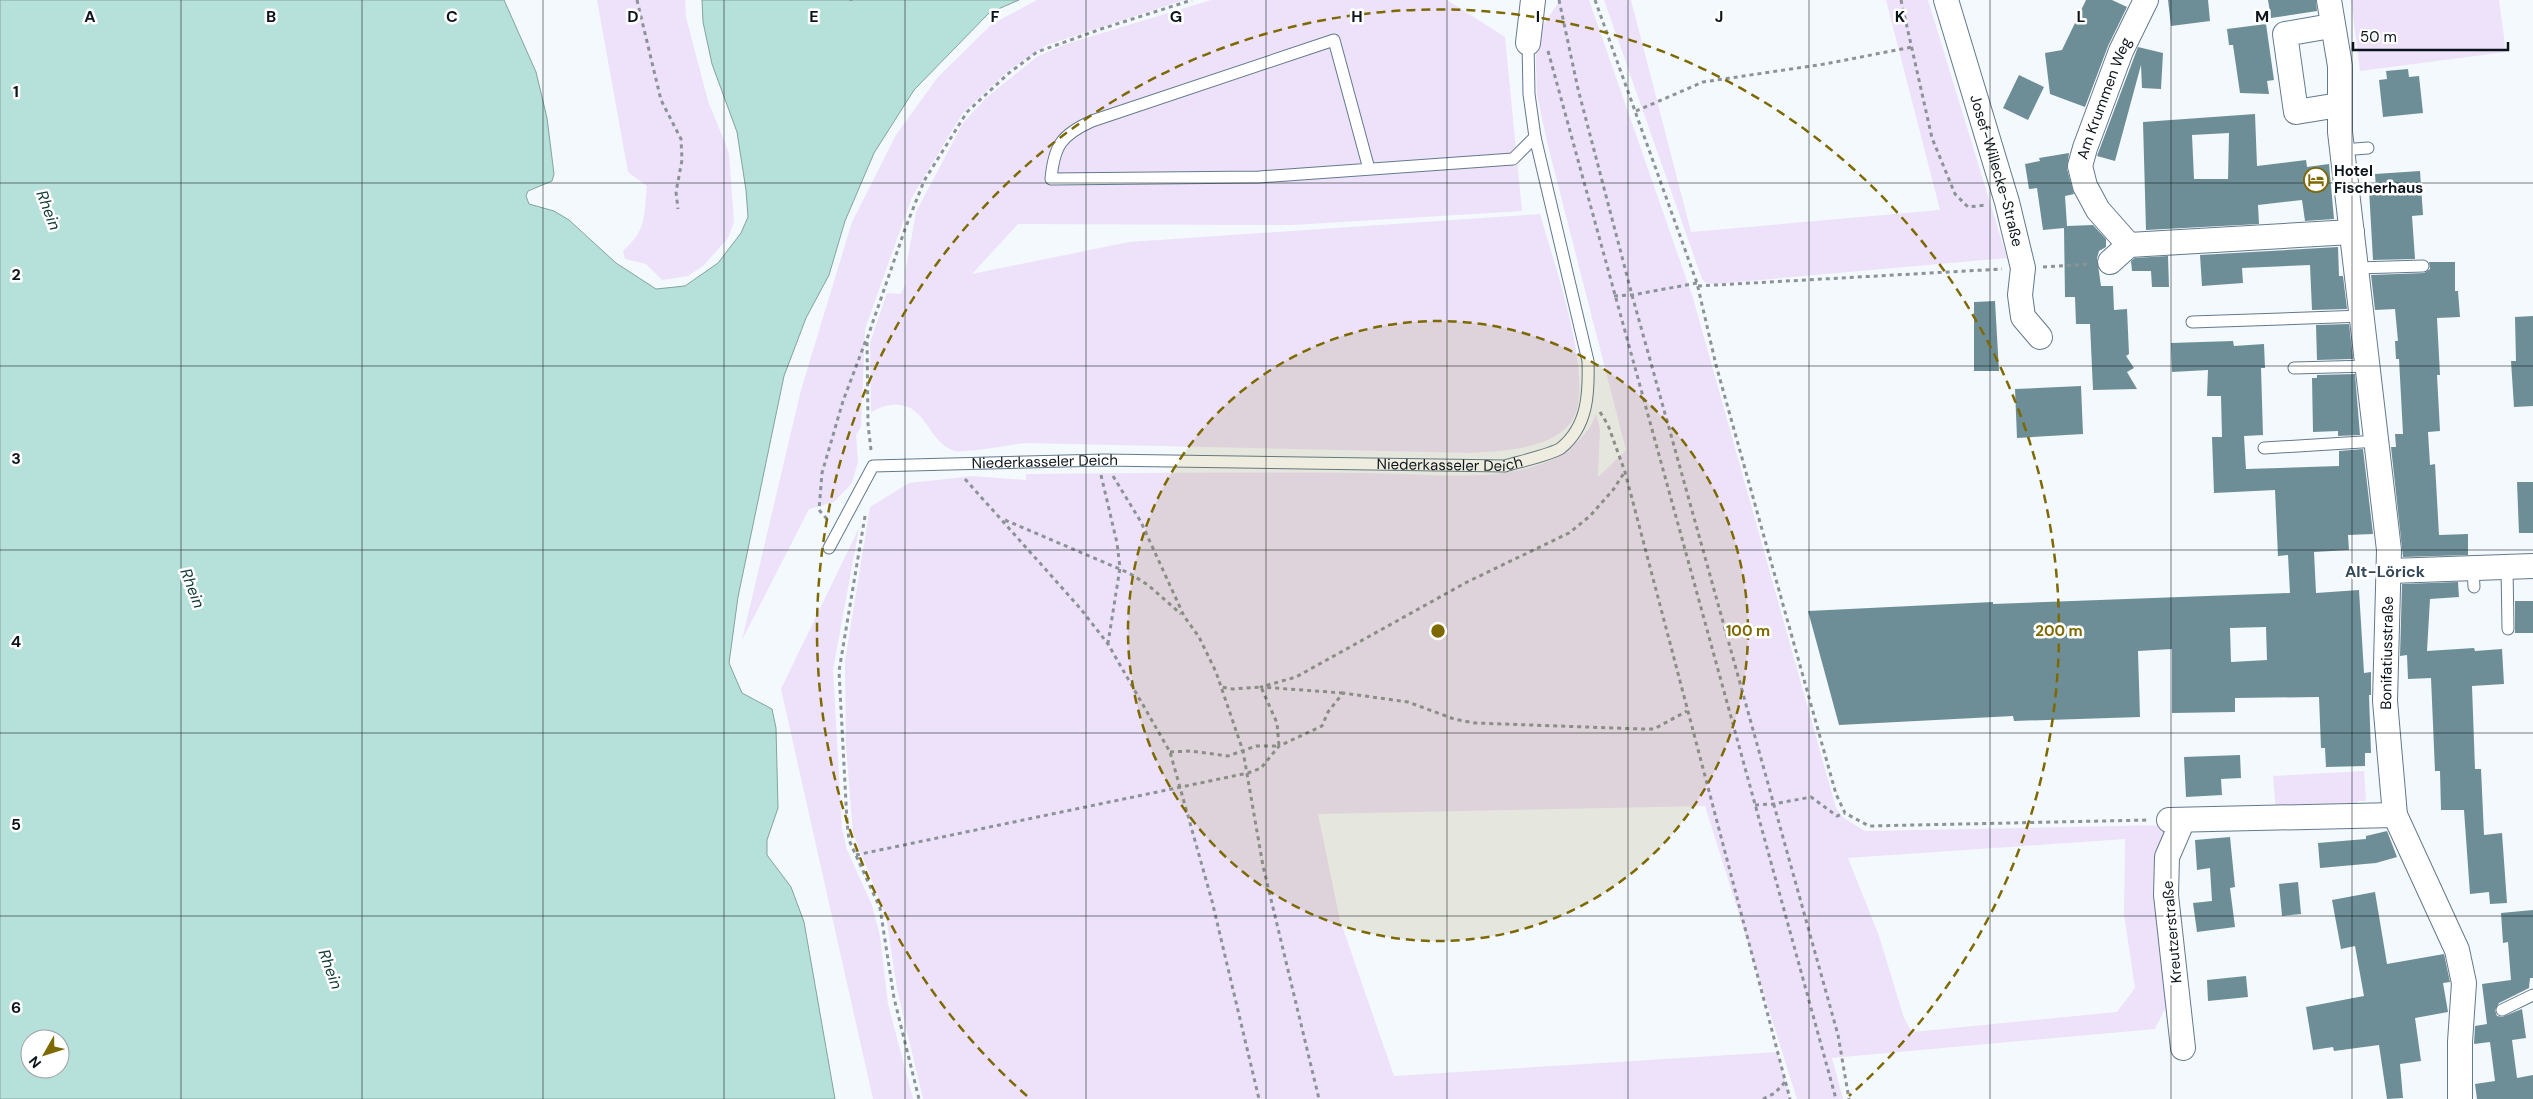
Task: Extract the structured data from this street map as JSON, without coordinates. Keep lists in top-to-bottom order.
{
  "streets": {
    "street": [
      "Am Krummen Weg",
      "Josef-Willecke-Straße",
      "Bonifatiusstraße",
      "Kreutzerstraße"
    ],
    "lane": ["Niederkasseler Deich"]
  },
  "districts": ["Alt-Lörick"],
  "water": ["Rhein"],
  "places": {
    "hotel": ["Hotel Fischerhaus"]
  },
  "scale_bar": "50 m",
  "north": "bottom left",
  "grid": {
    "columns": [
      "A",
      "B",
      "C",
      "D",
      "E",
      "F",
      "G",
      "H",
      "I",
      "J",
      "K",
      "L",
      "M"
    ],
    "rows": [
      "1",
      "2",
      "3",
      "4",
      "5",
      "6"
    ]
  },
  "rings": ["100 m", "200 m"]
}
